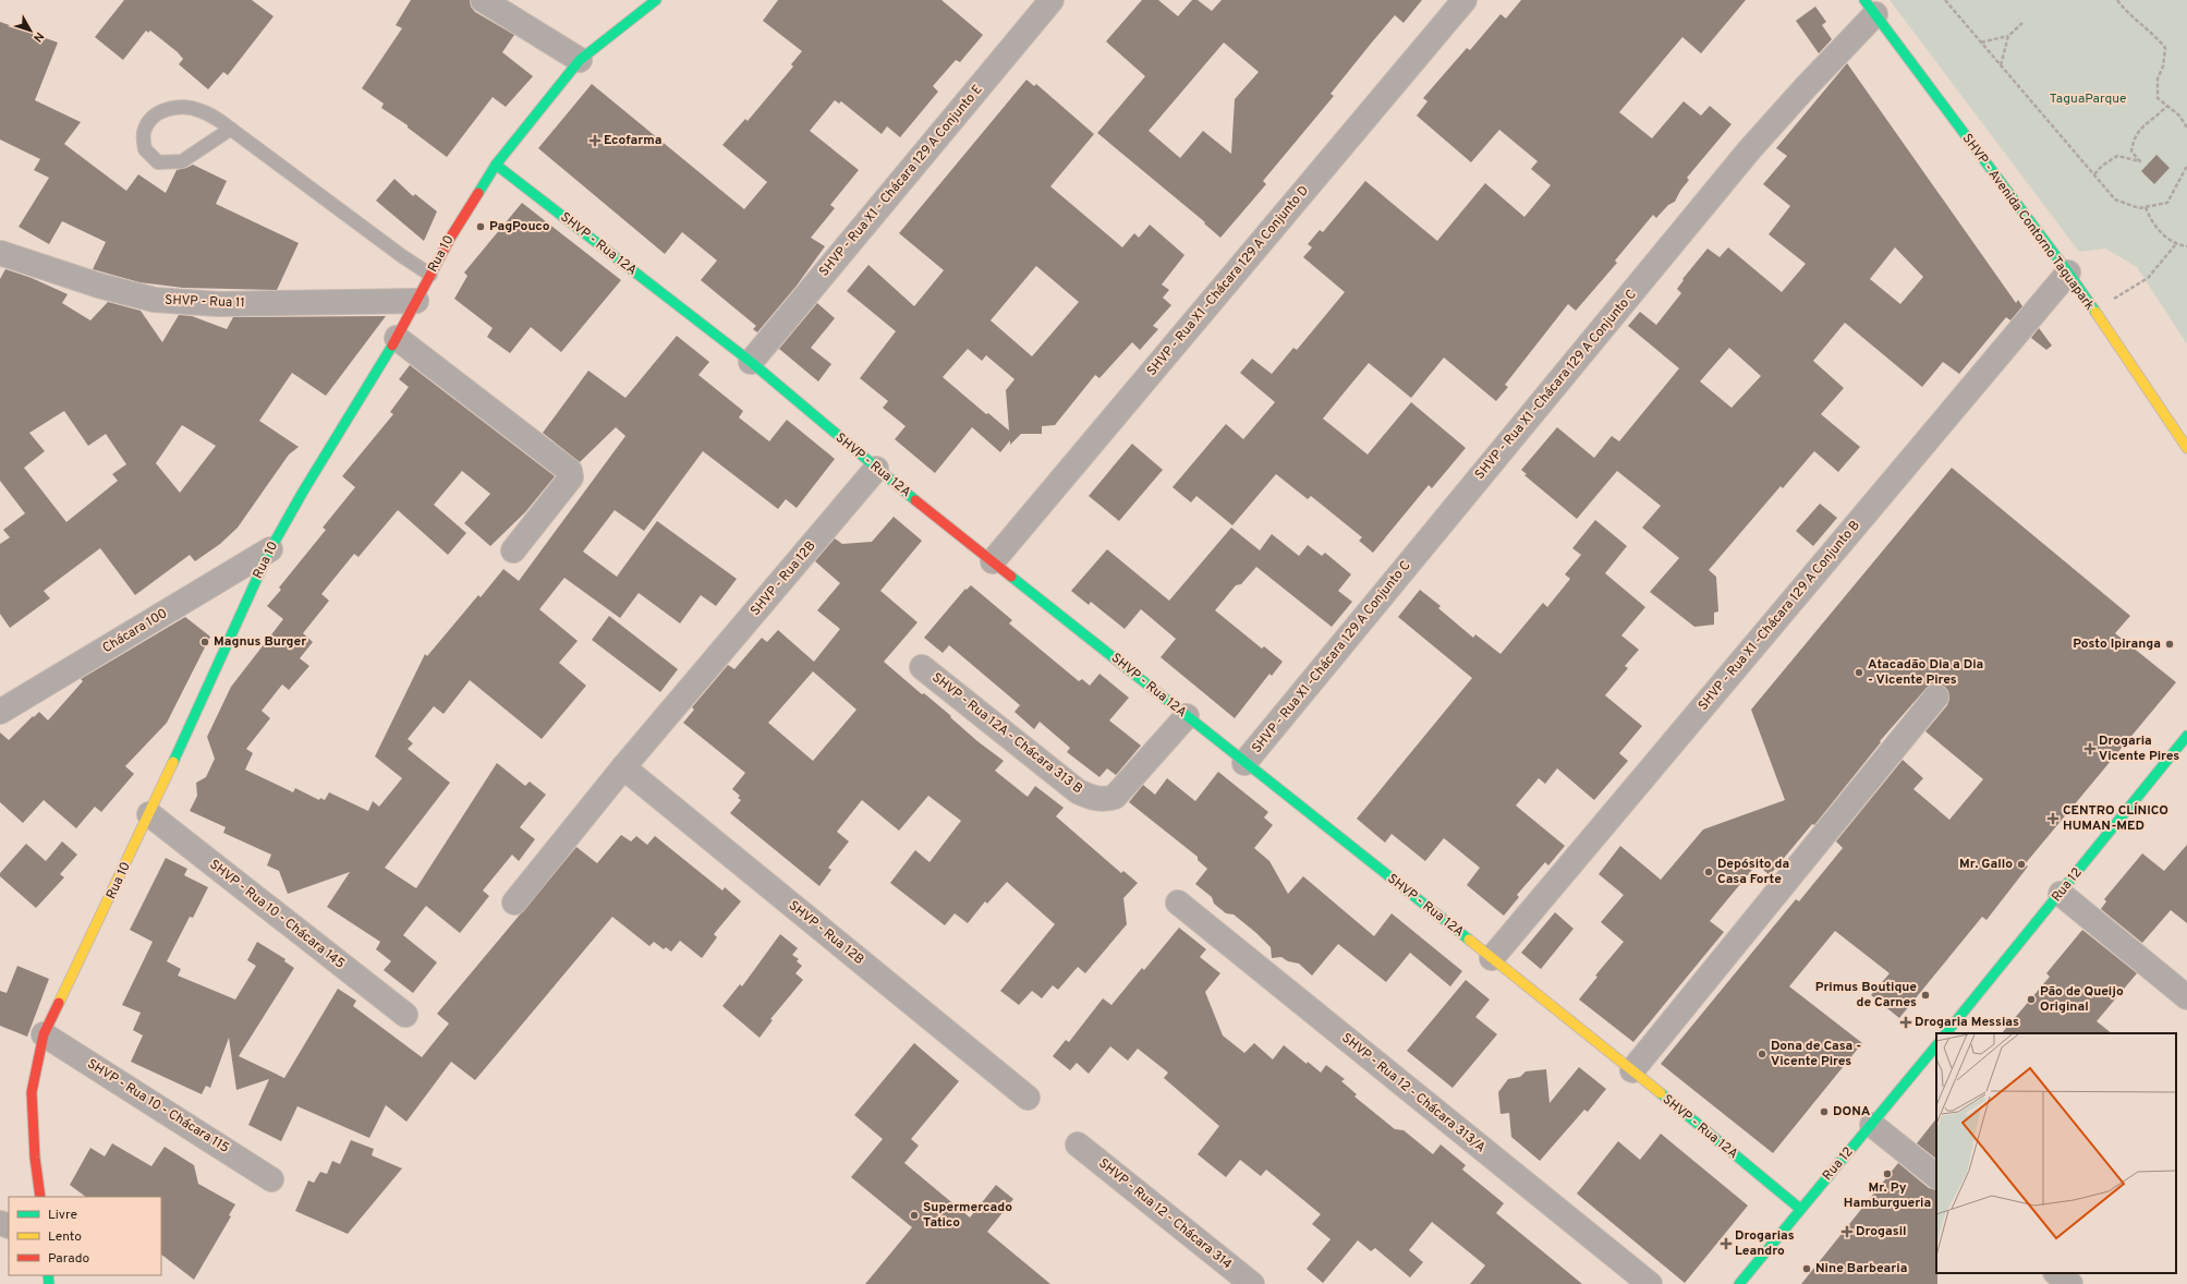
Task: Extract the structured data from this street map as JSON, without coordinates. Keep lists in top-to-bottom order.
{
  "streets": {
    "street": [
      "SHVP - Rua X1 - Chácara 129 A Conjunto E",
      "SHVP - Avenida Contorno Taguapark",
      "SHVP - Rua 12A",
      "Rua 10",
      "SHVP - Rua X1 -Chácara 129 A Conjunto D",
      "SHVP - Rua 11",
      "SHVP - Rua X1 -Chácara 129 A Conjunto C",
      "SHVP - Rua 12B",
      "SHVP - Rua X1 -Chácara 129 A Conjunto B",
      "Chácara 100",
      "SHVP - Rua 12A - Chácara 313 B",
      "Rua 12",
      "SHVP - Rua 10 - Chácara 145",
      "SHVP - Rua 12 - Chácara 313/A",
      "SHVP - Rua 10 - Chácara 115",
      "SHVP - Rua 12 - Chácara 314"
    ]
  },
  "crossings": [
    ["SHVP - Rua X1 - Chácara 129 A Conjunto E", "SHVP - Rua 12A"],
    ["SHVP - Avenida Contorno Taguapark", "SHVP - Rua X1 -Chácara 129 A Conjunto C"],
    ["SHVP - Avenida Contorno Taguapark", "SHVP - Rua X1 -Chácara 129 A Conjunto B"],
    ["SHVP - Rua 12A", "Rua 10"],
    ["SHVP - Rua 12A", "SHVP - Rua X1 -Chácara 129 A Conjunto D"],
    ["SHVP - Rua 12A", "SHVP - Rua X1 -Chácara 129 A Conjunto C"],
    ["SHVP - Rua 12A", "SHVP - Rua 12B"],
    ["SHVP - Rua 12A", "SHVP - Rua X1 -Chácara 129 A Conjunto B"],
    ["SHVP - Rua 12A", "SHVP - Rua 12A - Chácara 313 B"],
    ["SHVP - Rua 12A", "Rua 12"],
    ["Rua 10", "SHVP - Rua 11"],
    ["Rua 10", "Chácara 100"],
    ["Rua 10", "SHVP - Rua 10 - Chácara 145"],
    ["Rua 10", "SHVP - Rua 10 - Chácara 115"]
  ],
  "parks": ["TaguaParque"],
  "places": {
    "health": [
      "Ecofarma",
      "Drogaria Vicente Pires",
      "CENTRO CLÍNICO HUMAN-MED",
      "Drogaria Messias",
      "Drogasil",
      "Drogarias Leandro"
    ],
    "other": [
      "PagPouco",
      "Magnus Burger",
      "Posto Ipiranga",
      "Atacadão Dia a Dia - Vicente Pires",
      "Mr. Gallo",
      "Depósito da Casa Forte",
      "Primus Boutique de Carnes",
      "Pão de Queijo Original",
      "Dona de Casa - Vicente Pires",
      "DONA",
      "Mr. Py Hamburgueria",
      "Supermercado Tatico",
      "Nine Barbearia"
    ]
  },
  "legend": ["Livre", "Lento", "Parado"],
  "north": "bottom right"
}
